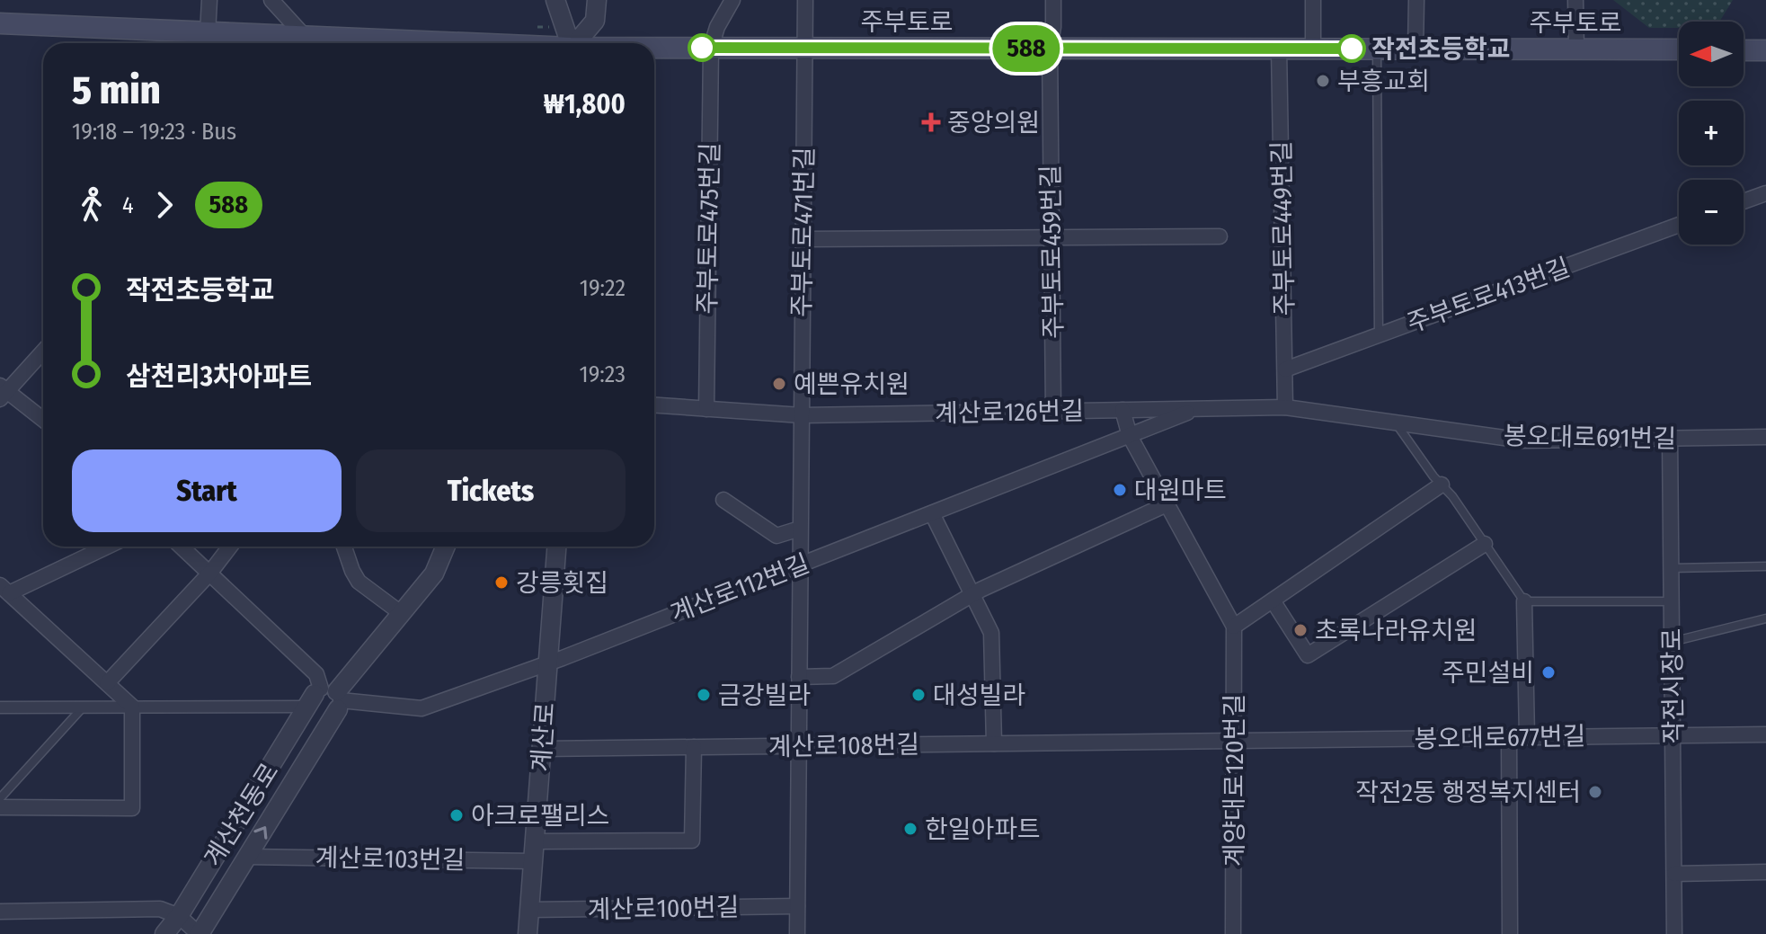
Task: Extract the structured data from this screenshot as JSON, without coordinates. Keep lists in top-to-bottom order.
{
  "streets": {
    "main road": ["주부토로"],
    "street": [
      "주부토로475번길",
      "주부토로449번길",
      "주부토로471번길",
      "주부토로459번길",
      "주부토로413번길",
      "계산로126번길",
      "봉오대로691번길",
      "계산로112번길",
      "작전시장로",
      "계산로",
      "봉오대로677번길",
      "계산로108번길",
      "계양대로120번길",
      "계산천동로",
      "계산로103번길",
      "계산로100번길"
    ]
  },
  "crossings": [
    ["주부토로", "주부토로475번길"],
    ["주부토로", "주부토로449번길"],
    ["주부토로", "주부토로471번길"],
    ["주부토로", "주부토로459번길"],
    ["주부토로475번길", "계산로126번길"],
    ["주부토로449번길", "주부토로413번길"],
    ["주부토로449번길", "계산로126번길"],
    ["주부토로449번길", "봉오대로691번길"],
    ["주부토로471번길", "계산로126번길"],
    ["주부토로471번길", "계산로112번길"],
    ["주부토로471번길", "계산로108번길"],
    ["주부토로471번길", "계산로100번길"],
    ["주부토로459번길", "계산로126번길"],
    ["계산로126번길", "봉오대로691번길"],
    ["계산로126번길", "계산로112번길"],
    ["계산로126번길", "계양대로120번길"],
    ["봉오대로691번길", "작전시장로"],
    ["계산로112번길", "계산로"],
    ["계산로112번길", "계양대로120번길"],
    ["계산로112번길", "계산천동로"],
    ["작전시장로", "봉오대로677번길"],
    ["계산로", "계산로108번길"],
    ["계산로", "계산로103번길"],
    ["계산로", "계산로100번길"],
    ["봉오대로677번길", "계산로108번길"],
    ["봉오대로677번길", "계양대로120번길"],
    ["계산로108번길", "계양대로120번길"],
    ["계산천동로", "계산로103번길"]
  ],
  "places": {
    "other": [
      "작전초등학교",
      "부흥교회",
      "예쁜유치원",
      "대원마트",
      "강릉횟집",
      "초록나라유치원",
      "주민설비",
      "금강빌라",
      "대성빌라",
      "작전2동 행정복지센터",
      "아크로팰리스",
      "한일아파트"
    ],
    "health": ["중앙의원"]
  },
  "lines": ["bus line 588"],
  "north": "left",
  "page": {
    "on_map": "588",
    "map_buttons": ["+", "−"],
    "heading": ["5 min", "19:18 – 19:23 · Bus", "₩1,800"],
    "legs": ["4", "588"],
    "list": [
      {
        "name": "작전초등학교",
        "value": "19:22"
      },
      {
        "name": "삼천리3차아파트",
        "value": "19:23"
      }
    ],
    "buttons": ["Start", "Tickets"]
  }
}
